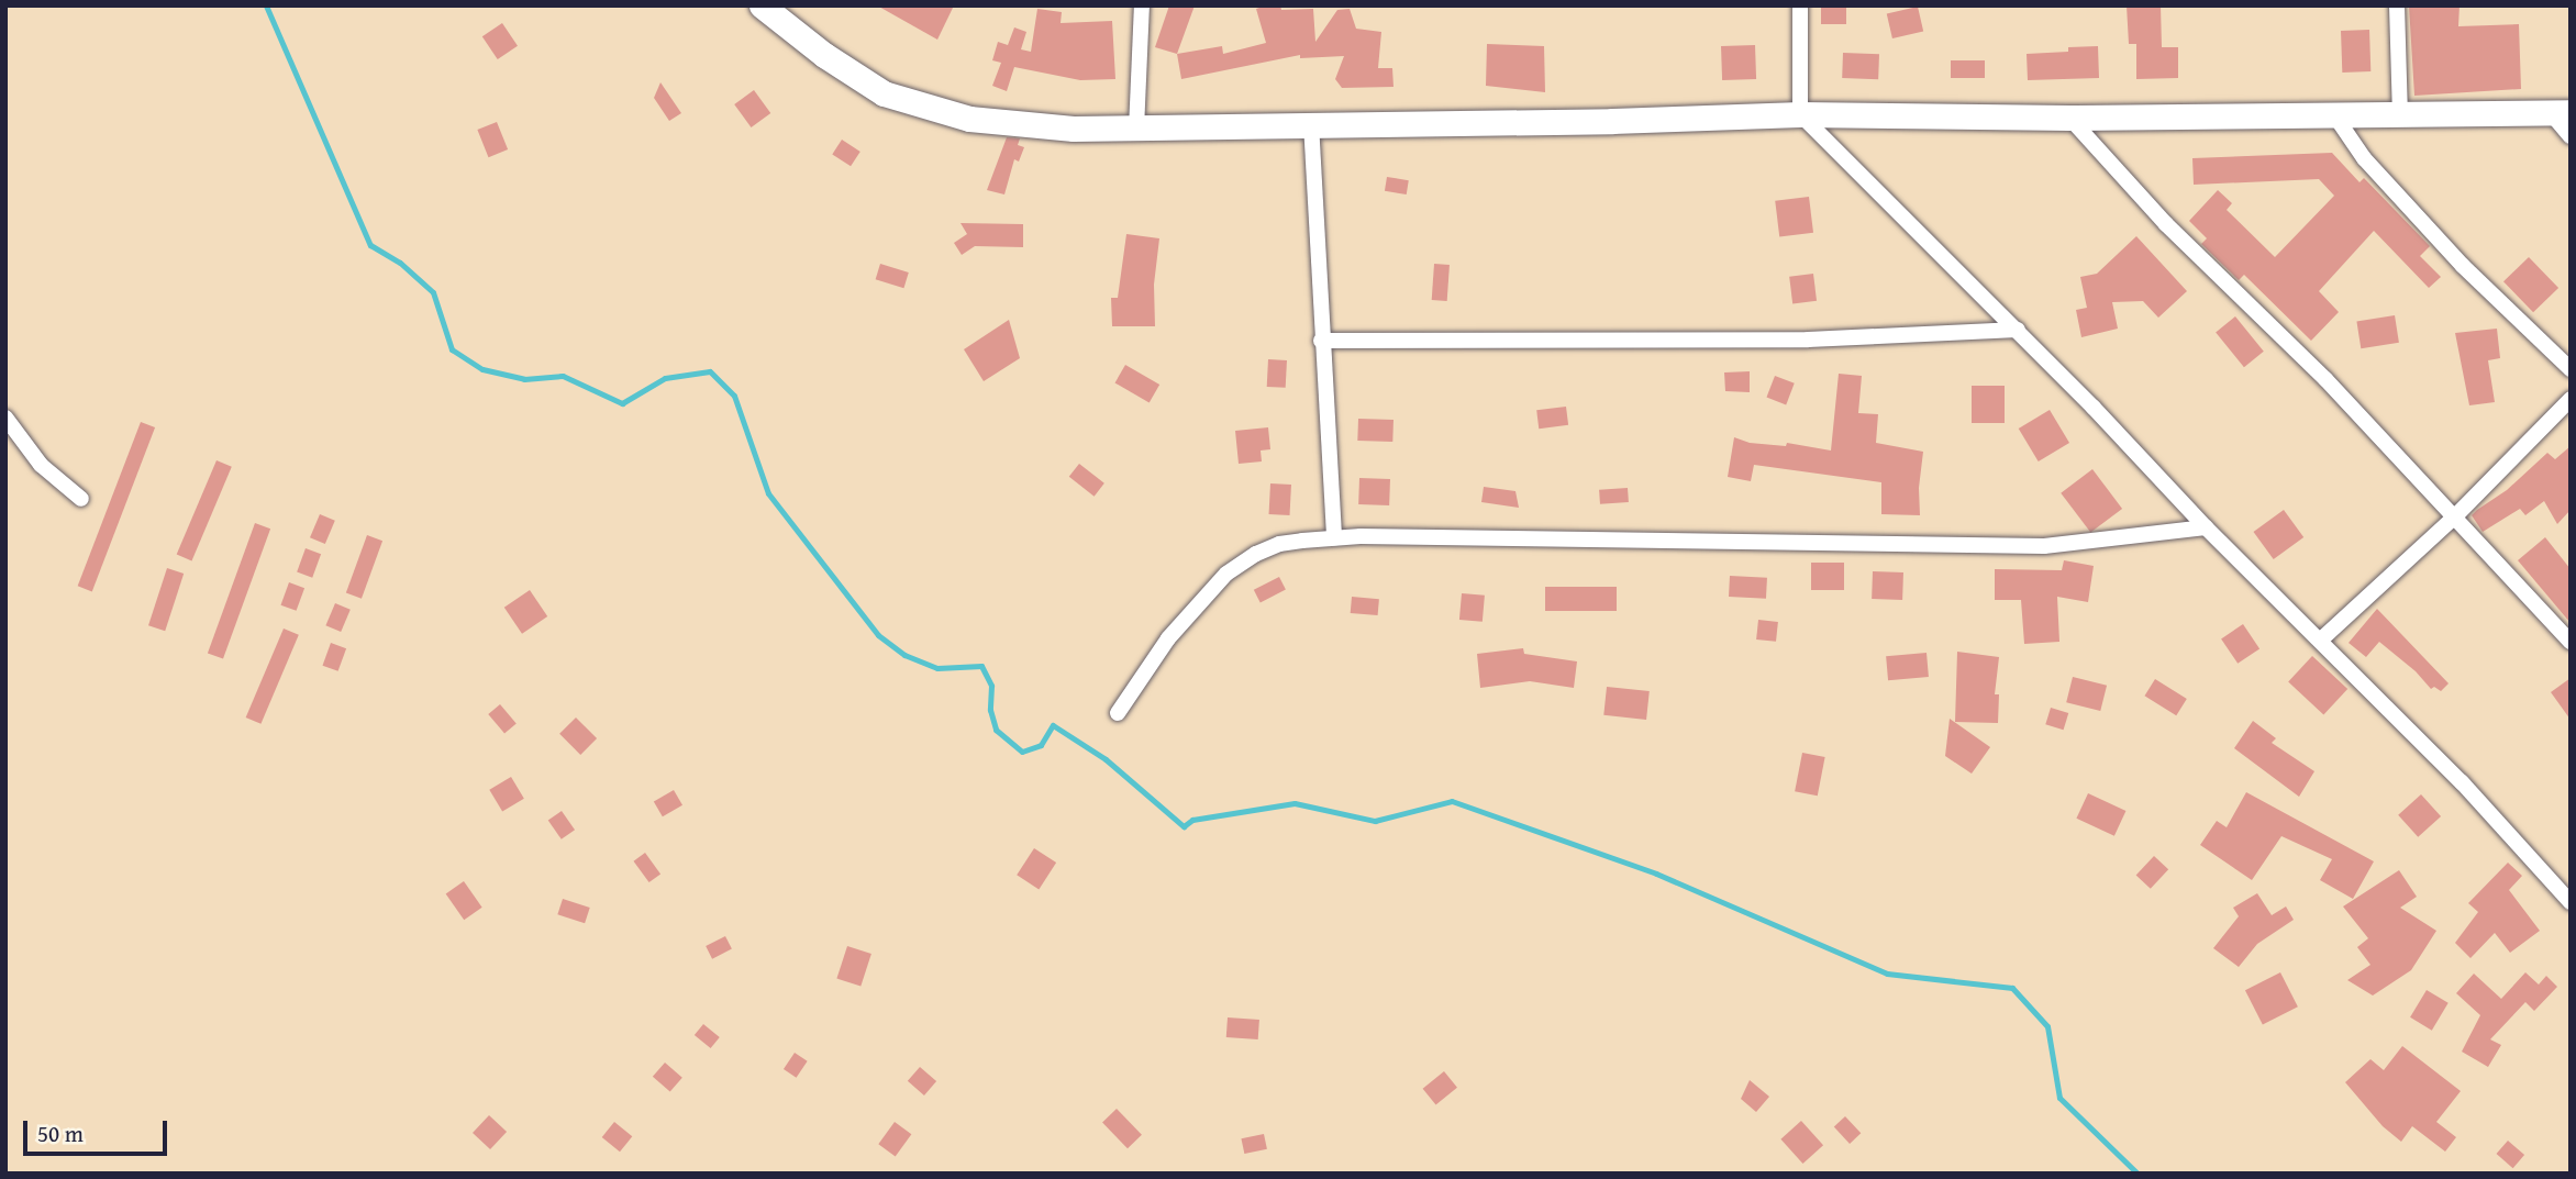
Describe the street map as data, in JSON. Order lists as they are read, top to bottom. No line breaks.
{"scale_bar":"50 m"}
